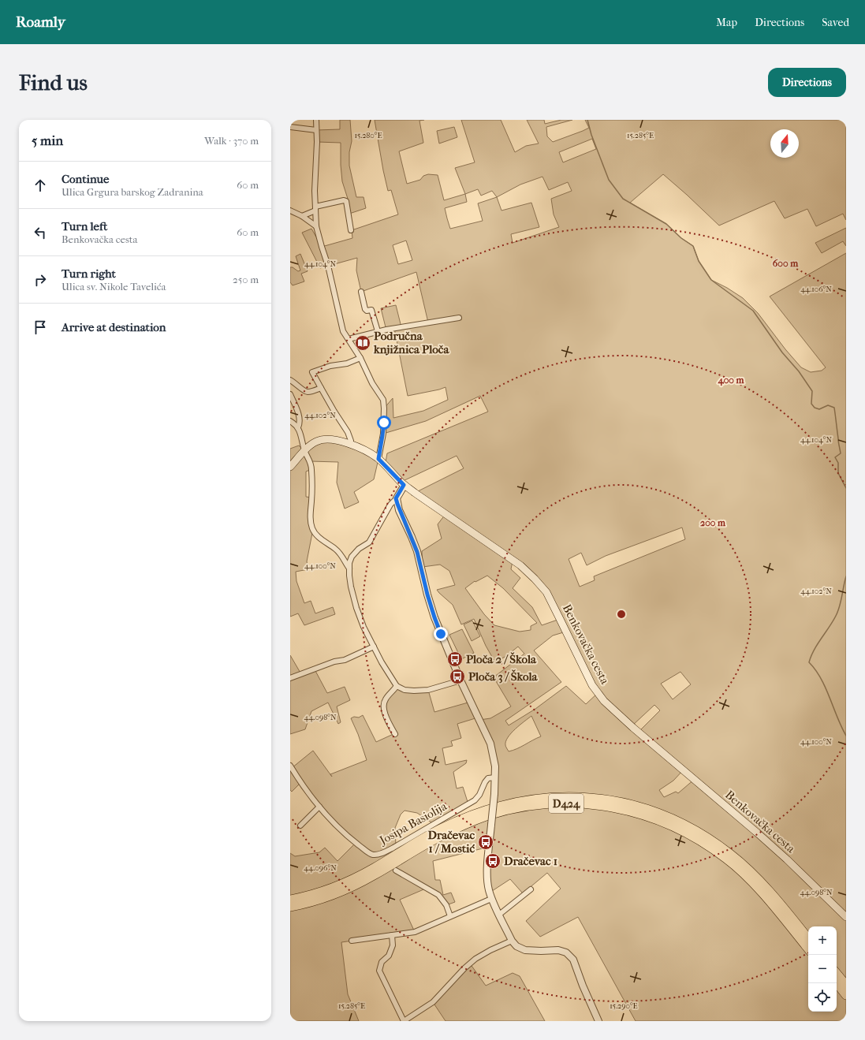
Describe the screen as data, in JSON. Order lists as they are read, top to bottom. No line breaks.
{"streets":{"highway":["D424"],"main road":["Benkovačka cesta"],"street":["Josipa Basiolija"]},"places":{"library":["Područna knjižnica Ploča"],"bus stop":["Ploča 2 / Škola","Ploča 3 / Škola","Dračevac 1 / Mostić","Dračevac 1"]},"north":"top","page":{"header":"Roamly","nav":["Map","Directions","Saved"],"buttons":"Directions","title":"Find us","heading":["5 min","Walk · 370 m"],"list":[["Continue","Ulica Grgura barskog Zadranina","60 m"],["Turn left","Benkovačka cesta","60 m"],["Turn right","Ulica sv. Nikole Tavelića","250 m"],"Arrive at destination"],"map_buttons":["+","−"]},"coordinates":["15.280°E","15.285°E","44.104°N","44.106°N","44.102°N","44.100°N","44.098°N","44.096°N","15.290°E"],"rings":["600 m","400 m","200 m"]}
